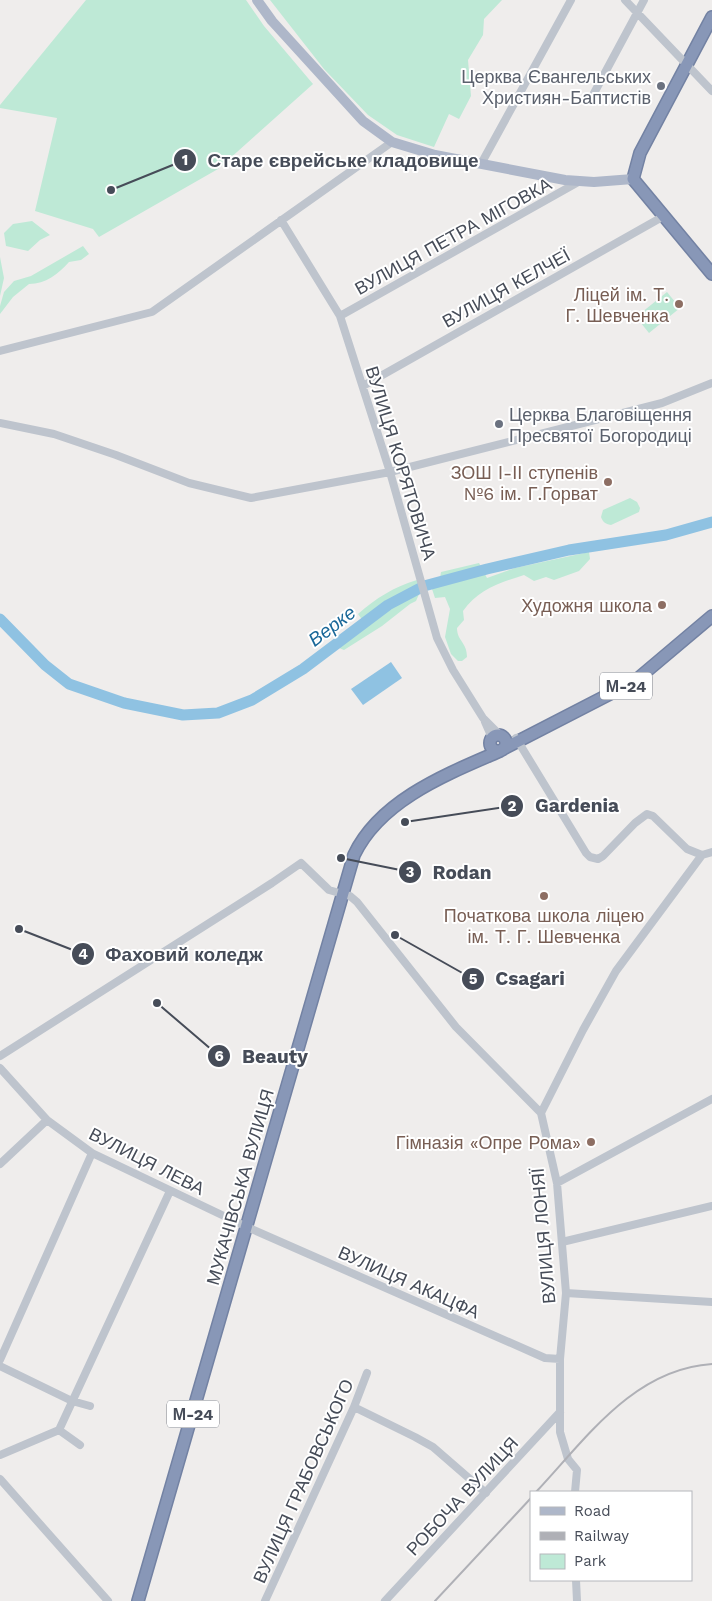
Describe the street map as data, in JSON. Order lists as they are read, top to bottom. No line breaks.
{"streets":{"highway":["М-24","МУКАЧІВСЬКА ВУЛИЦЯ"],"street":["ВУЛИЦЯ ПЕТРА МІГОВКА","ВУЛИЦЯ КЕЛЧЕЇ","ВУЛИЦЯ КОРЯТОВИЧА","ВУЛИЦЯ ЛЕВА","ВУЛИЦЯ ЛОНЯЇ","ВУЛИЦЯ АКАЦФА","ВУЛИЦЯ ГРАБОВСЬКОГО","РОБОЧА ВУЛИЦЯ"]},"crossings":[["ВУЛИЦЯ ПЕТРА МІГОВКА","ВУЛИЦЯ КОРЯТОВИЧА"],["ВУЛИЦЯ КЕЛЧЕЇ","ВУЛИЦЯ КОРЯТОВИЧА"],["ВУЛИЦЯ ЛЕВА","МУКАЧІВСЬКА ВУЛИЦЯ"],["ВУЛИЦЯ ЛЕВА","ВУЛИЦЯ АКАЦФА"],["МУКАЧІВСЬКА ВУЛИЦЯ","ВУЛИЦЯ АКАЦФА"],["ВУЛИЦЯ ЛОНЯЇ","ВУЛИЦЯ АКАЦФА"],["ВУЛИЦЯ ЛОНЯЇ","РОБОЧА ВУЛИЦЯ"]],"water":["Верке"],"places":["Церква Євангельських Християн-Баптистів","Старе єврейське кладовище","Ліцей ім. Т. Г. Шевченка","Церква Благовіщення Пресвятої Богородиці","ЗОШ І-ІІ ступенів №6 ім. Г.Горват","Художня школа","Gardenia","Rodan","Початкова школа ліцею ім. Т. Г. Шевченка","Фаховий коледж","Csagari","Beauty","Гімназія «Опре Рома»"],"legend":["Road","Railway","Park"]}
